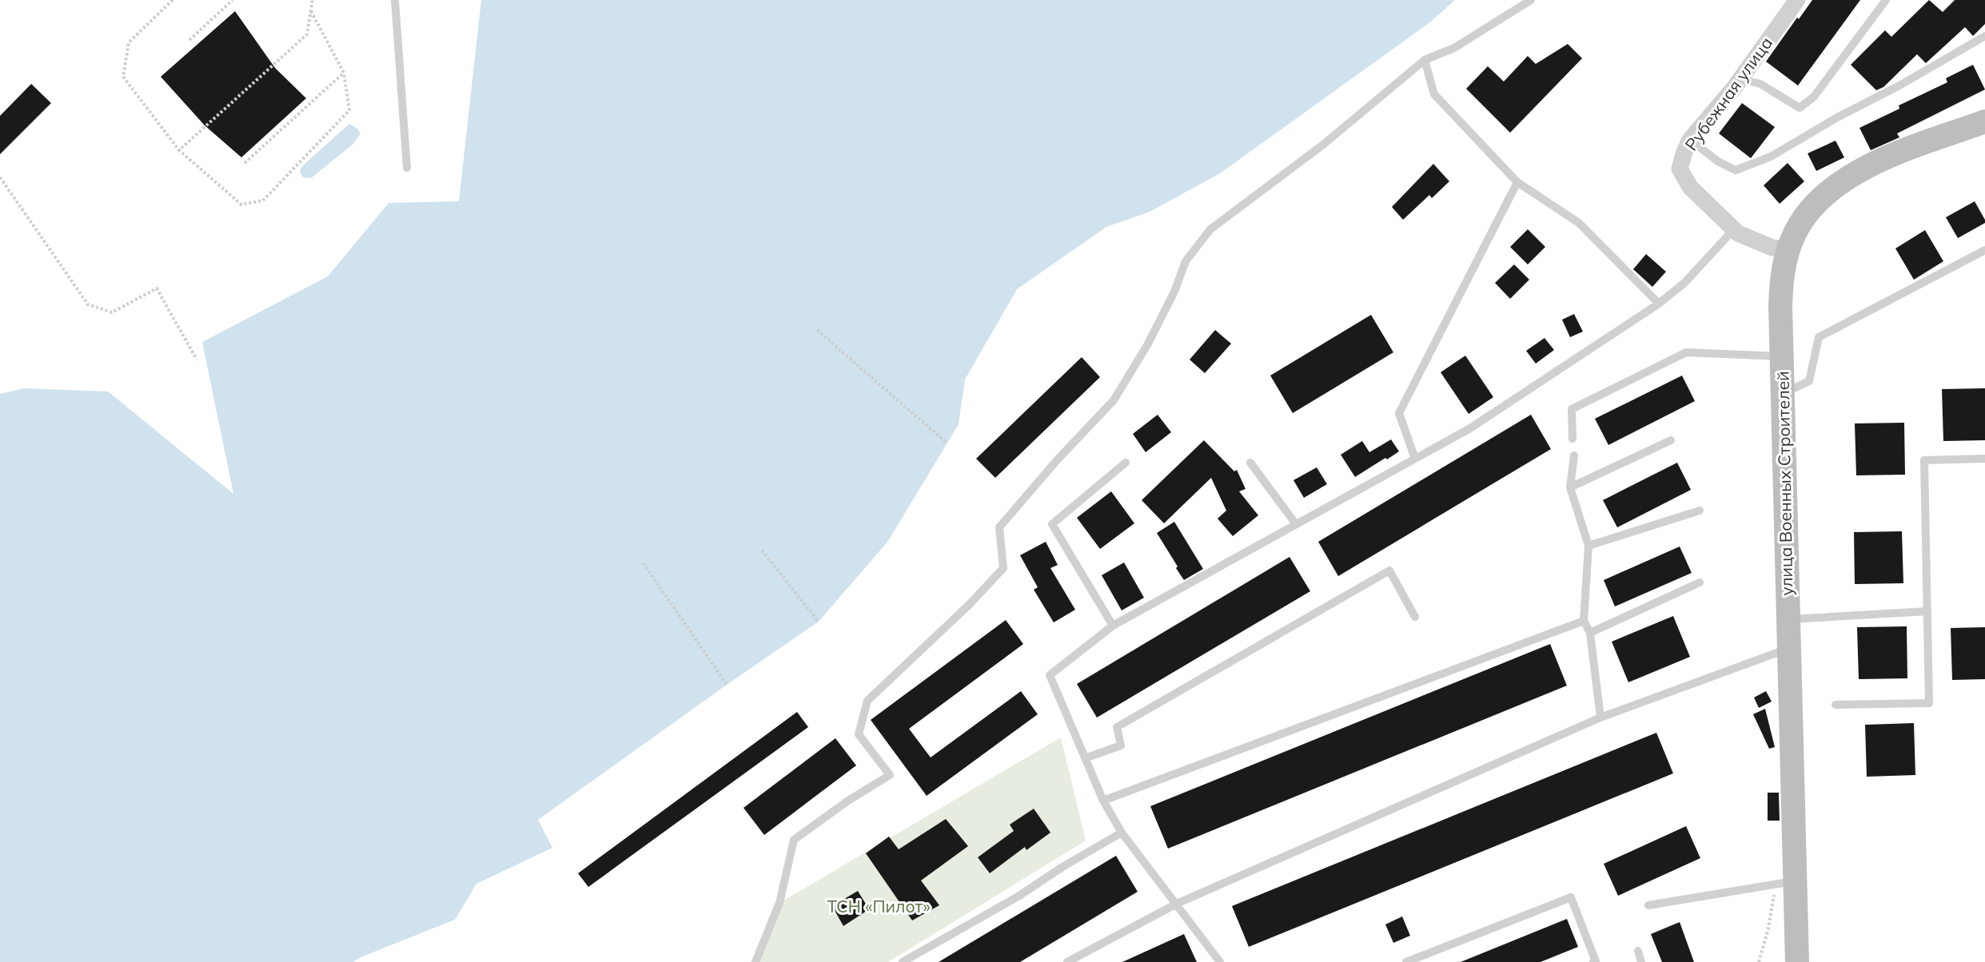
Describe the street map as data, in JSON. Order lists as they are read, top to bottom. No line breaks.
{"streets":{"main road":["улица Военных Строителей"],"street":["Рубежная улица"]},"crossings":[["Рубежная улица","улица Военных Строителей"]],"parks":["ТСН «Пилот»"]}
